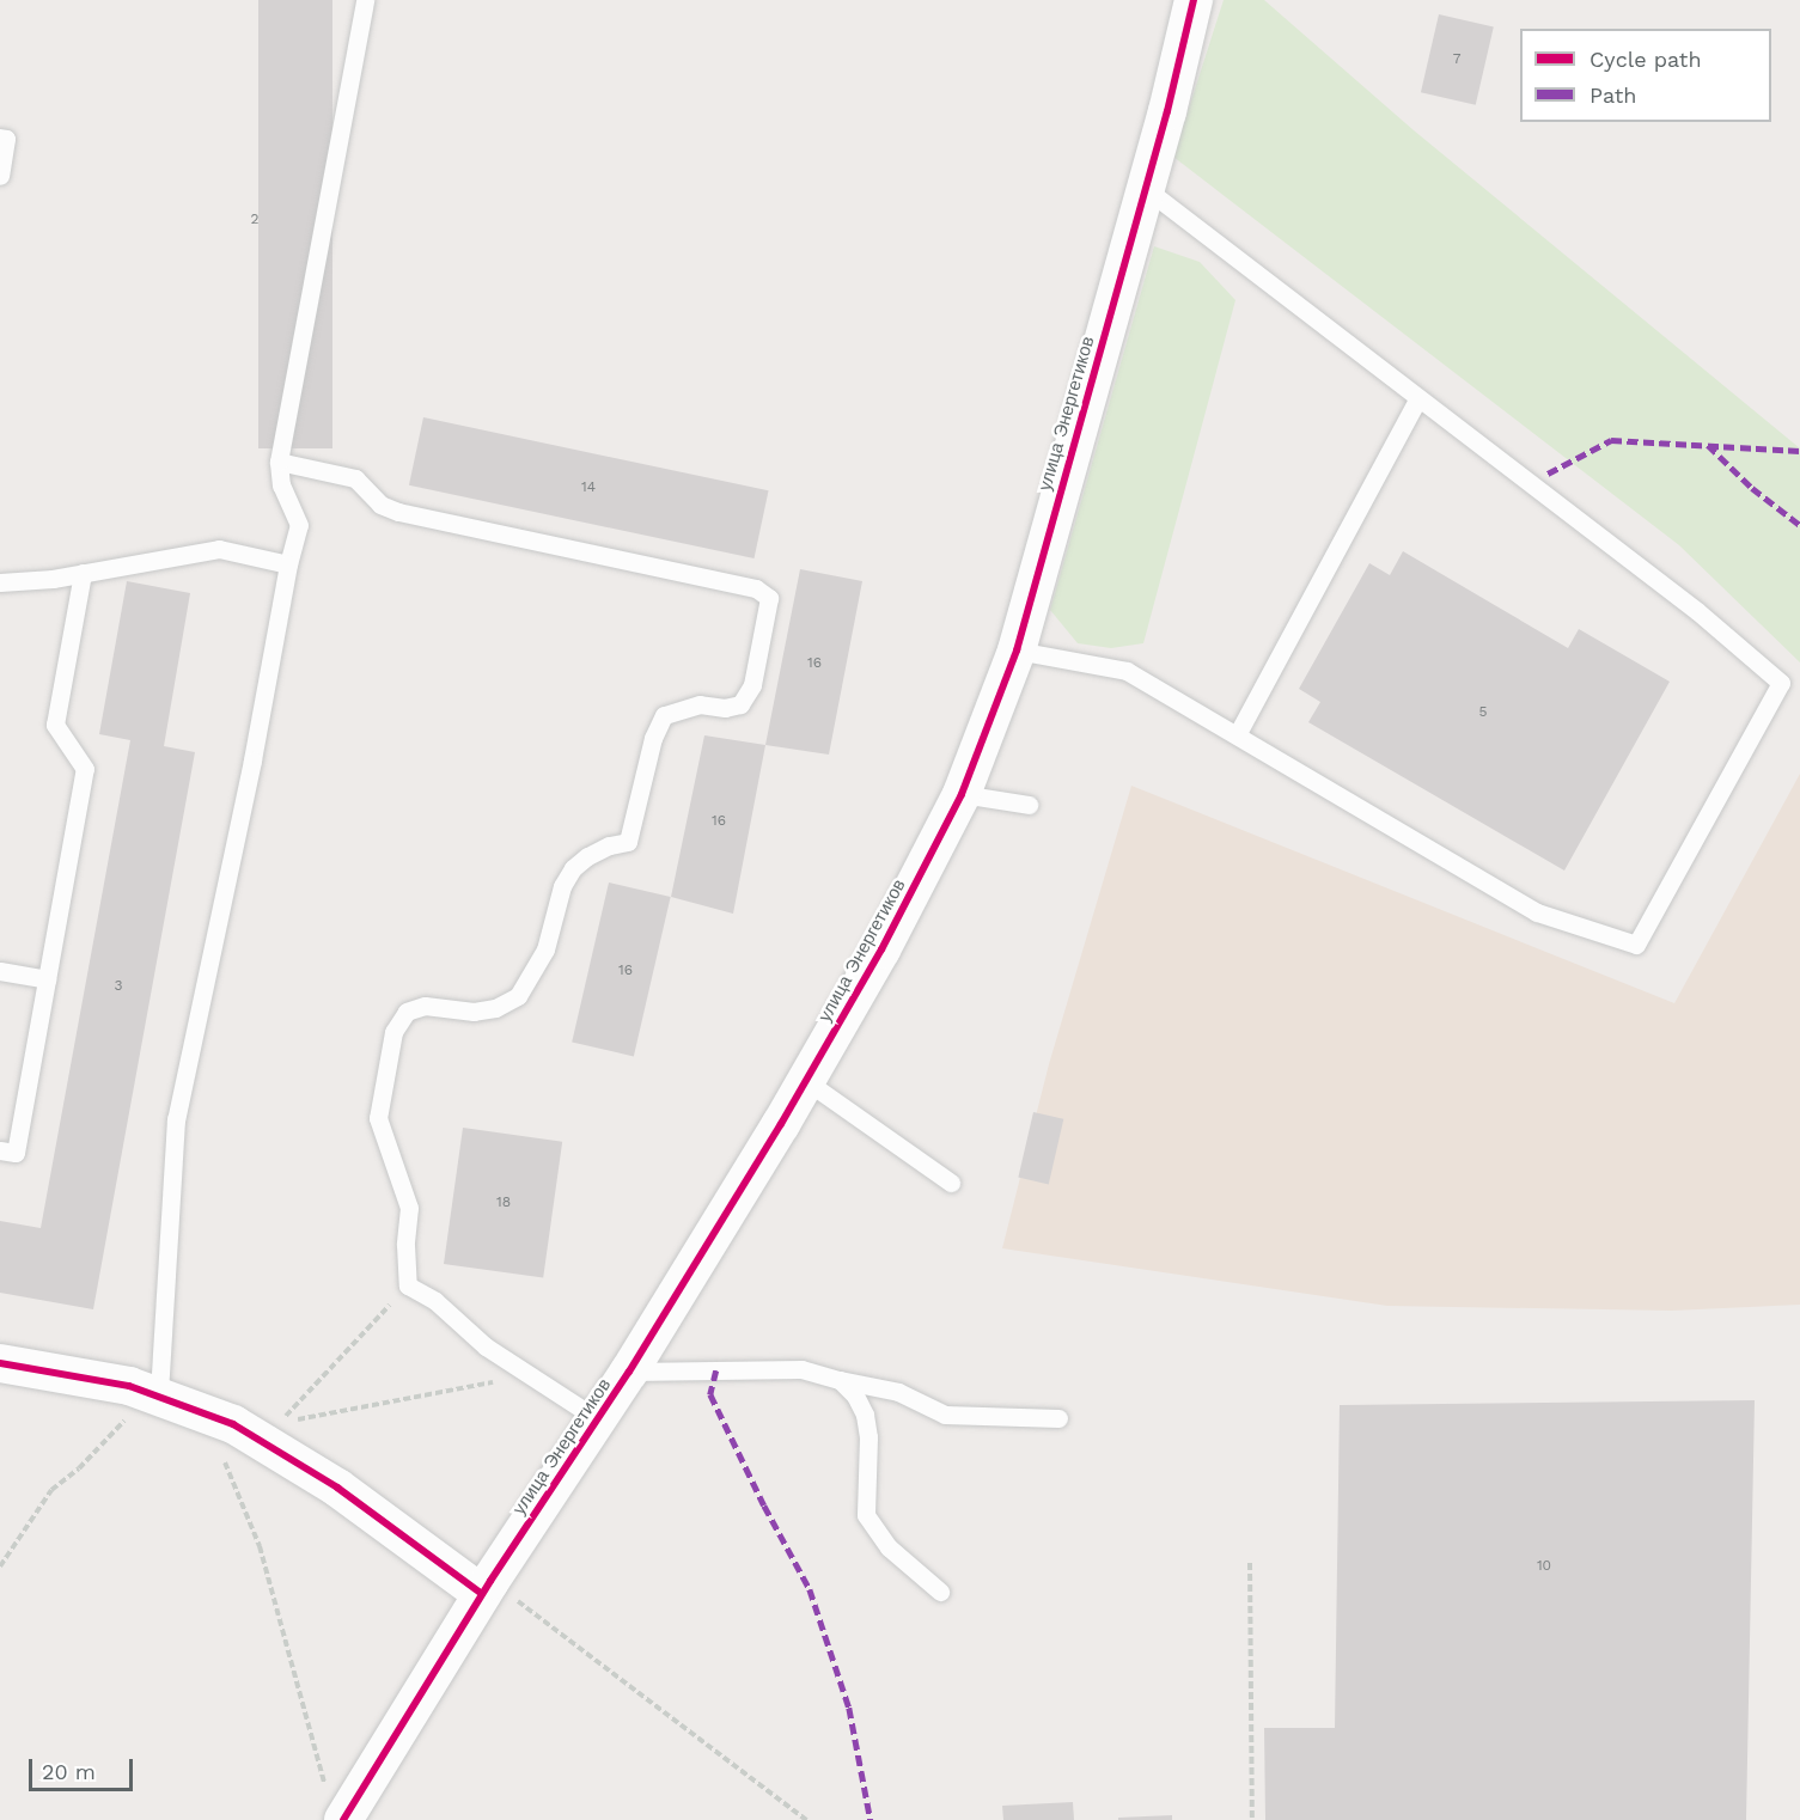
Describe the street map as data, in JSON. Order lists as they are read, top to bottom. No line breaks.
{"streets":{"street":["улица Энергетиков"]},"house_numbers":["7","2","14","16","5","16","16","3","18","10"],"legend":["Cycle path","Path"],"scale_bar":"20 m"}
